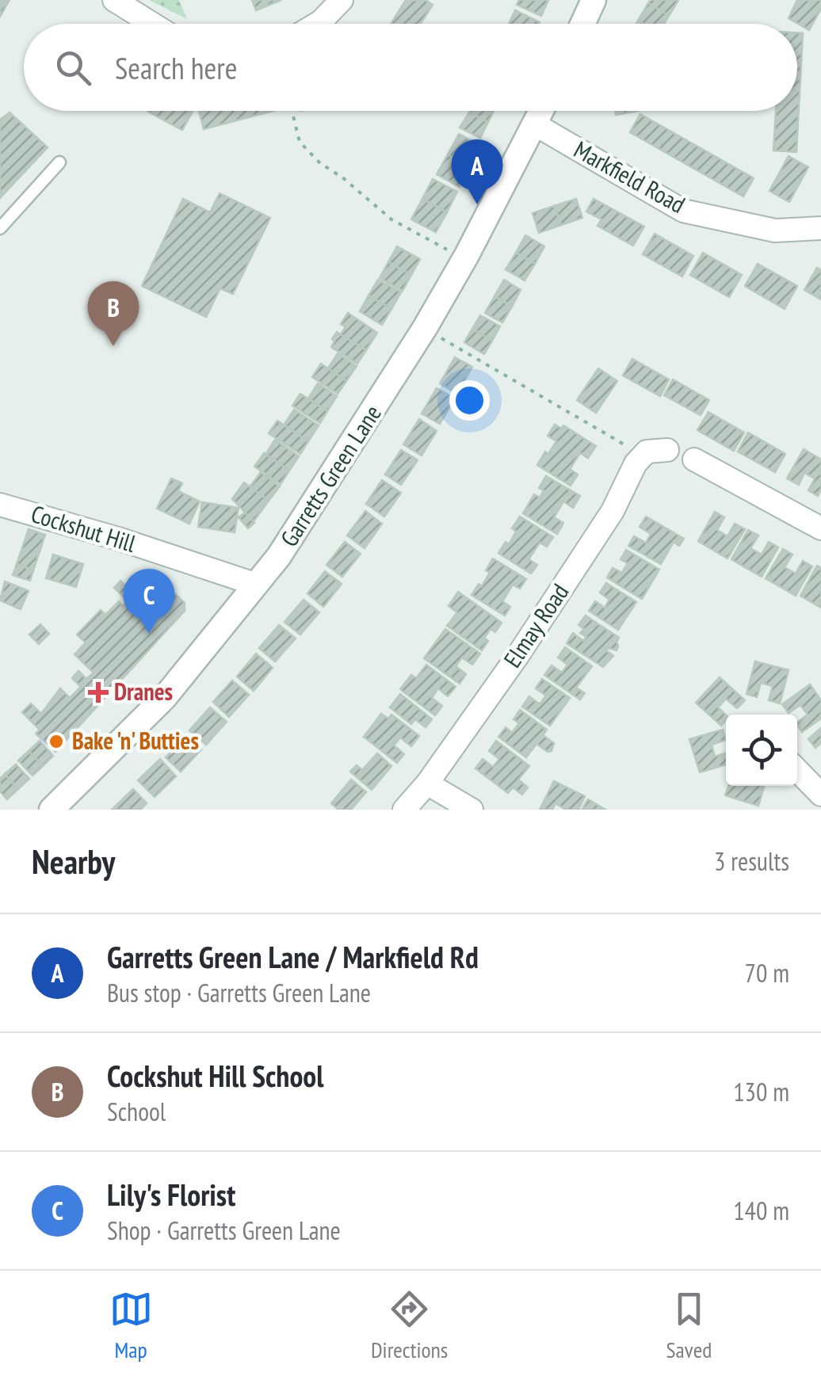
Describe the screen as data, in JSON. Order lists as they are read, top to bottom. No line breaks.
{"streets":{"street":["Markfield Road","Garretts Green Lane","Cockshut Hill","Elmay Road"]},"crossings":[["Markfield Road","Garretts Green Lane"],["Garretts Green Lane","Cockshut Hill"]],"places":{"health":["Dranes"],"other":["Bake 'n' Butties"]},"page":{"search":"Search here","pins":["A","B","C"],"heading":["Nearby","3 results"],"list":[{"mark":"A","name":"Garretts Green Lane / Markfield Rd","note":"Bus stop · Garretts Green Lane","value":"70 m"},{"mark":"B","name":"Cockshut Hill School","note":"School","value":"130 m"},{"mark":"C","name":"Lily's Florist","note":"Shop · Garretts Green Lane","value":"140 m"}],"nav":["Map","Directions","Saved"]}}
